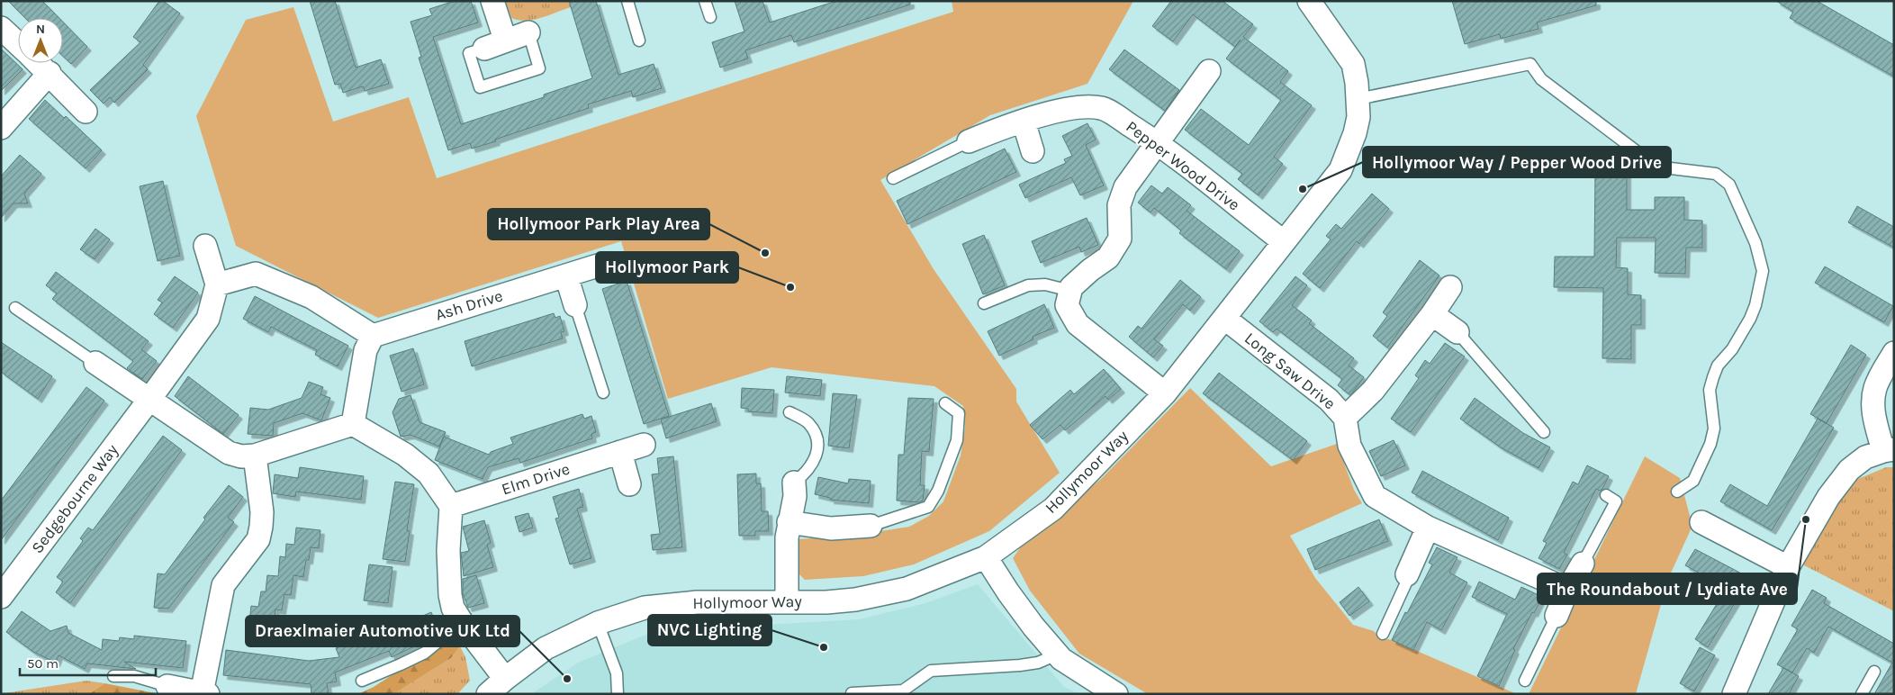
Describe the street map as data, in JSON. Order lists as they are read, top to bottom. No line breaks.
{"streets":{"street":["Pepper Wood Drive","Ash Drive","Long Saw Drive","Hollymoor Way","Elm Drive","Sedgebourne Way"]},"crossings":[["Pepper Wood Drive","Hollymoor Way"],["Long Saw Drive","Hollymoor Way"]],"places":["Hollymoor Way / Pepper Wood Drive","Hollymoor Park Play Area","Hollymoor Park","The Roundabout / Lydiate Ave","NVC Lighting","Draexlmaier Automotive UK Ltd"],"scale_bar":"50 m","north":"top"}
